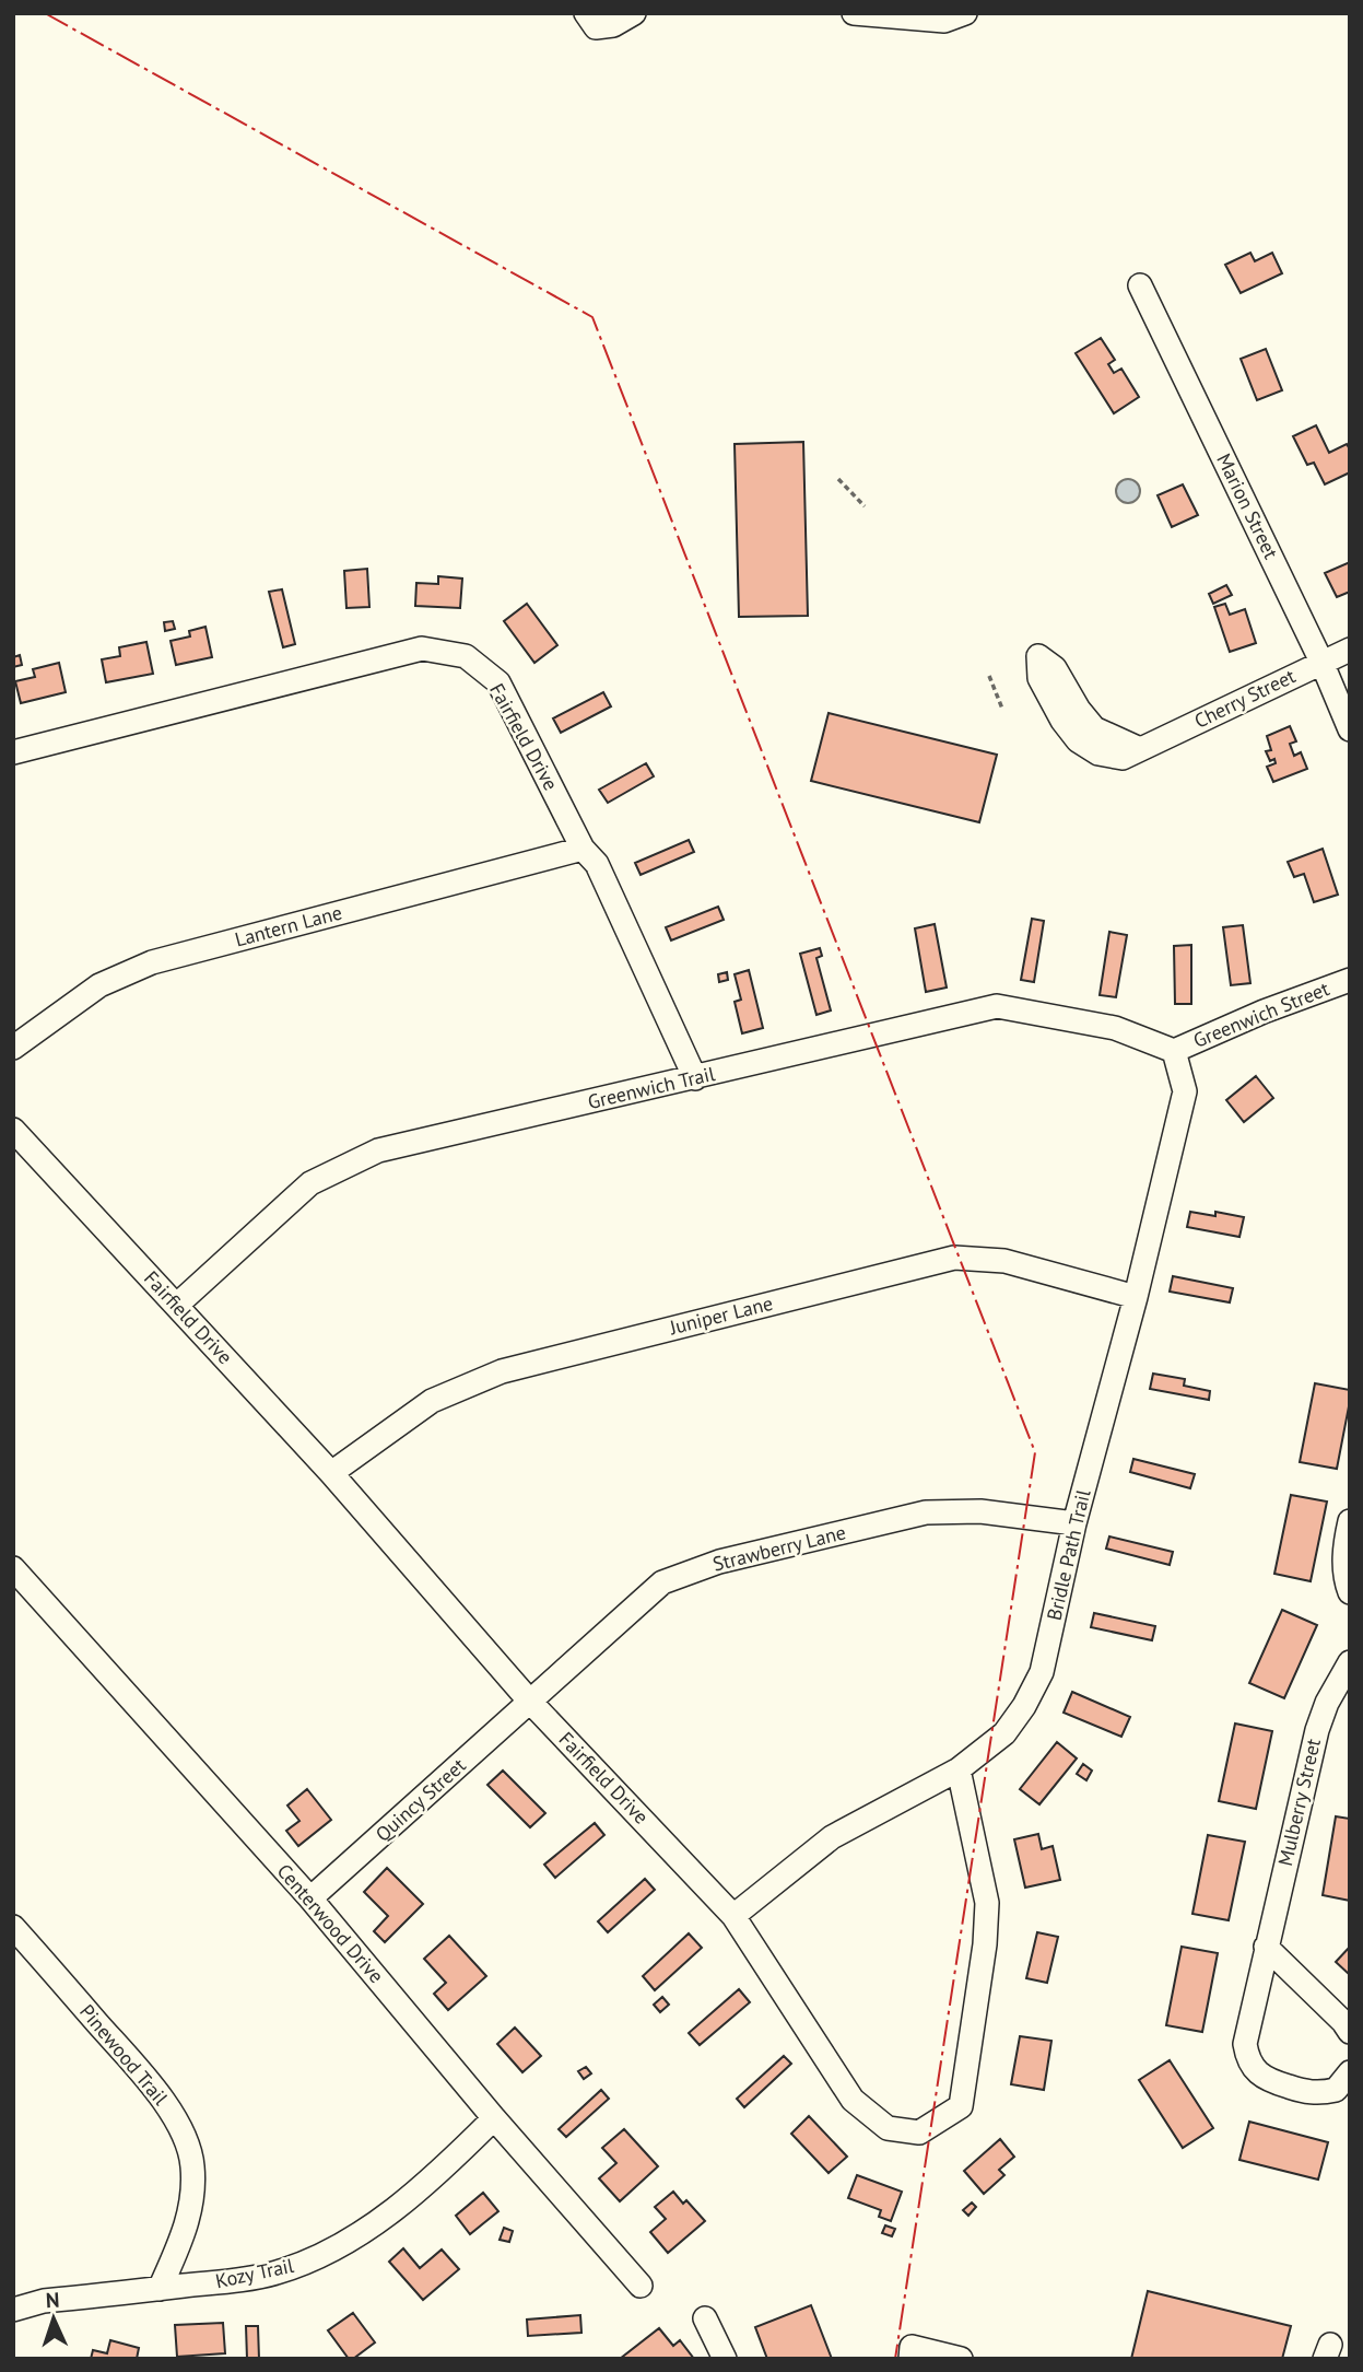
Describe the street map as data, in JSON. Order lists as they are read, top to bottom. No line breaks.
{"streets":{"street":["Marion Street","Cherry Street","Fairfield Drive","Lantern Lane","Greenwich Street","Greenwich Trail","Juniper Lane","Strawberry Lane","Bridle Path Trail","Quincy Street","Mulberry Street","Centerwood Drive","Pinewood Trail","Kozy Trail"]},"crossings":[["Marion Street","Cherry Street"],["Fairfield Drive","Lantern Lane"],["Fairfield Drive","Greenwich Trail"],["Fairfield Drive","Juniper Lane"],["Fairfield Drive","Strawberry Lane"],["Fairfield Drive","Bridle Path Trail"],["Fairfield Drive","Quincy Street"],["Greenwich Street","Greenwich Trail"],["Greenwich Street","Bridle Path Trail"],["Greenwich Trail","Bridle Path Trail"],["Juniper Lane","Bridle Path Trail"],["Strawberry Lane","Bridle Path Trail"],["Strawberry Lane","Quincy Street"],["Quincy Street","Centerwood Drive"],["Centerwood Drive","Kozy Trail"],["Pinewood Trail","Kozy Trail"]],"north":"top"}
